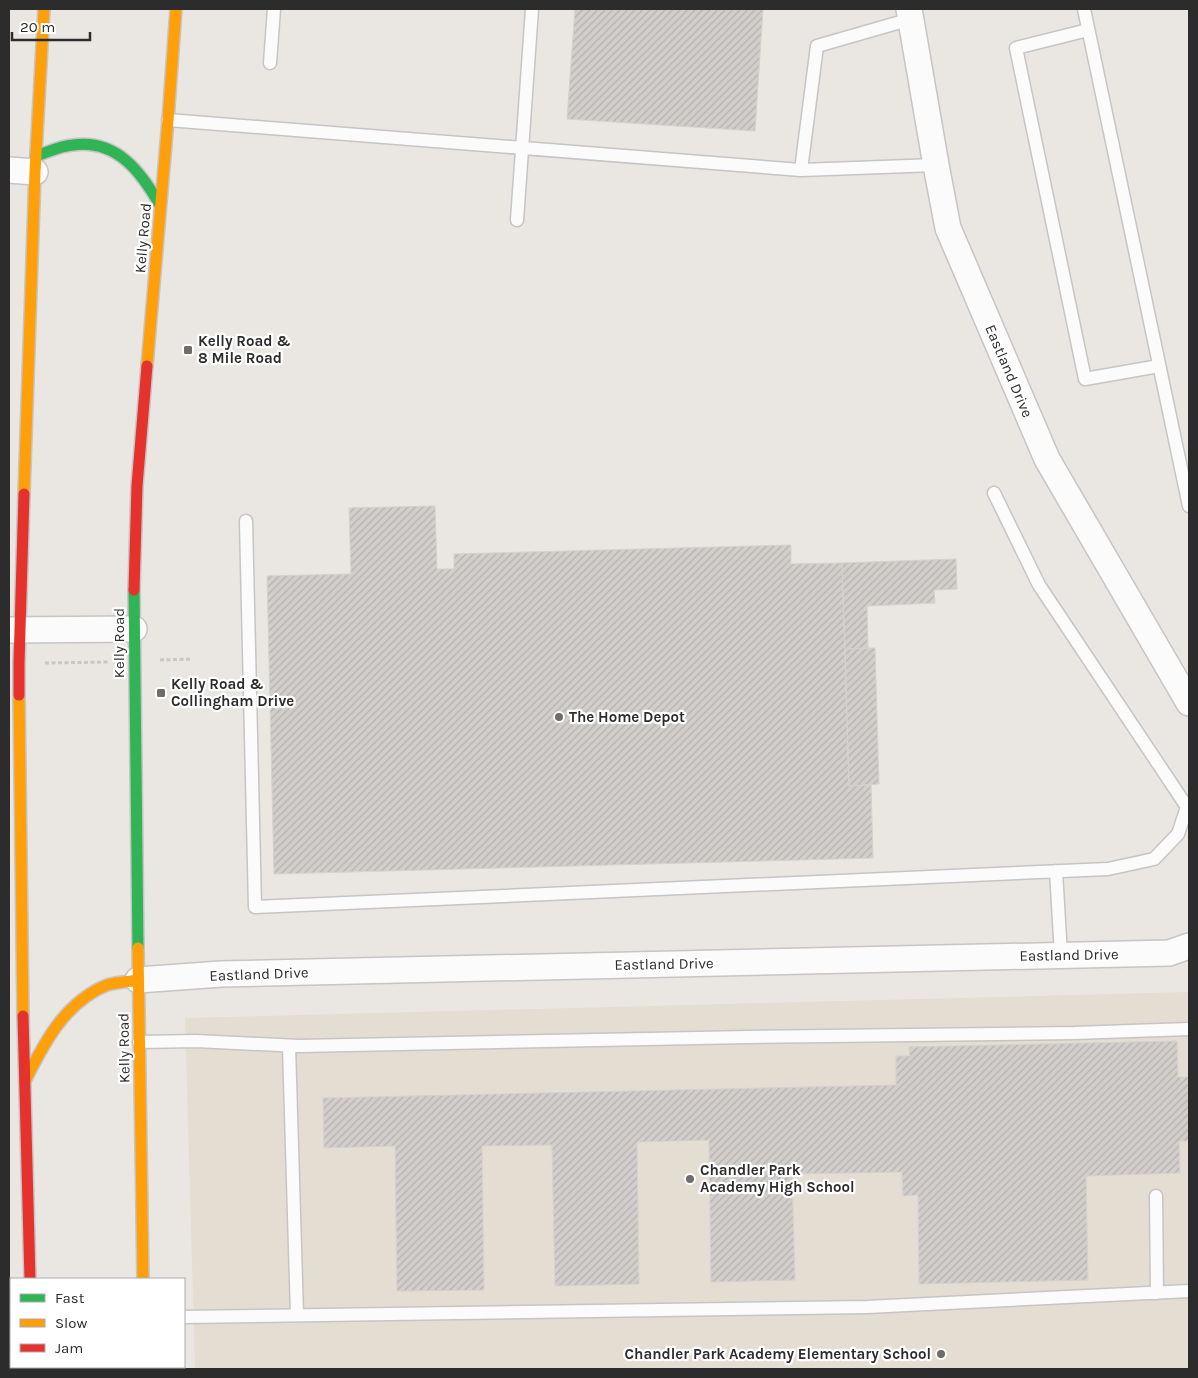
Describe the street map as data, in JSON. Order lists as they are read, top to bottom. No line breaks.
{"streets":{"street":["Kelly Road","Eastland Drive"]},"crossings":[["Kelly Road","Eastland Drive"]],"places":{"transit":["Kelly Road & 8 Mile Road","Kelly Road & Collingham Drive"],"other":["The Home Depot","Chandler Park Academy High School","Chandler Park Academy Elementary School"]},"legend":["Fast","Slow","Jam"],"scale_bar":"20 m"}
